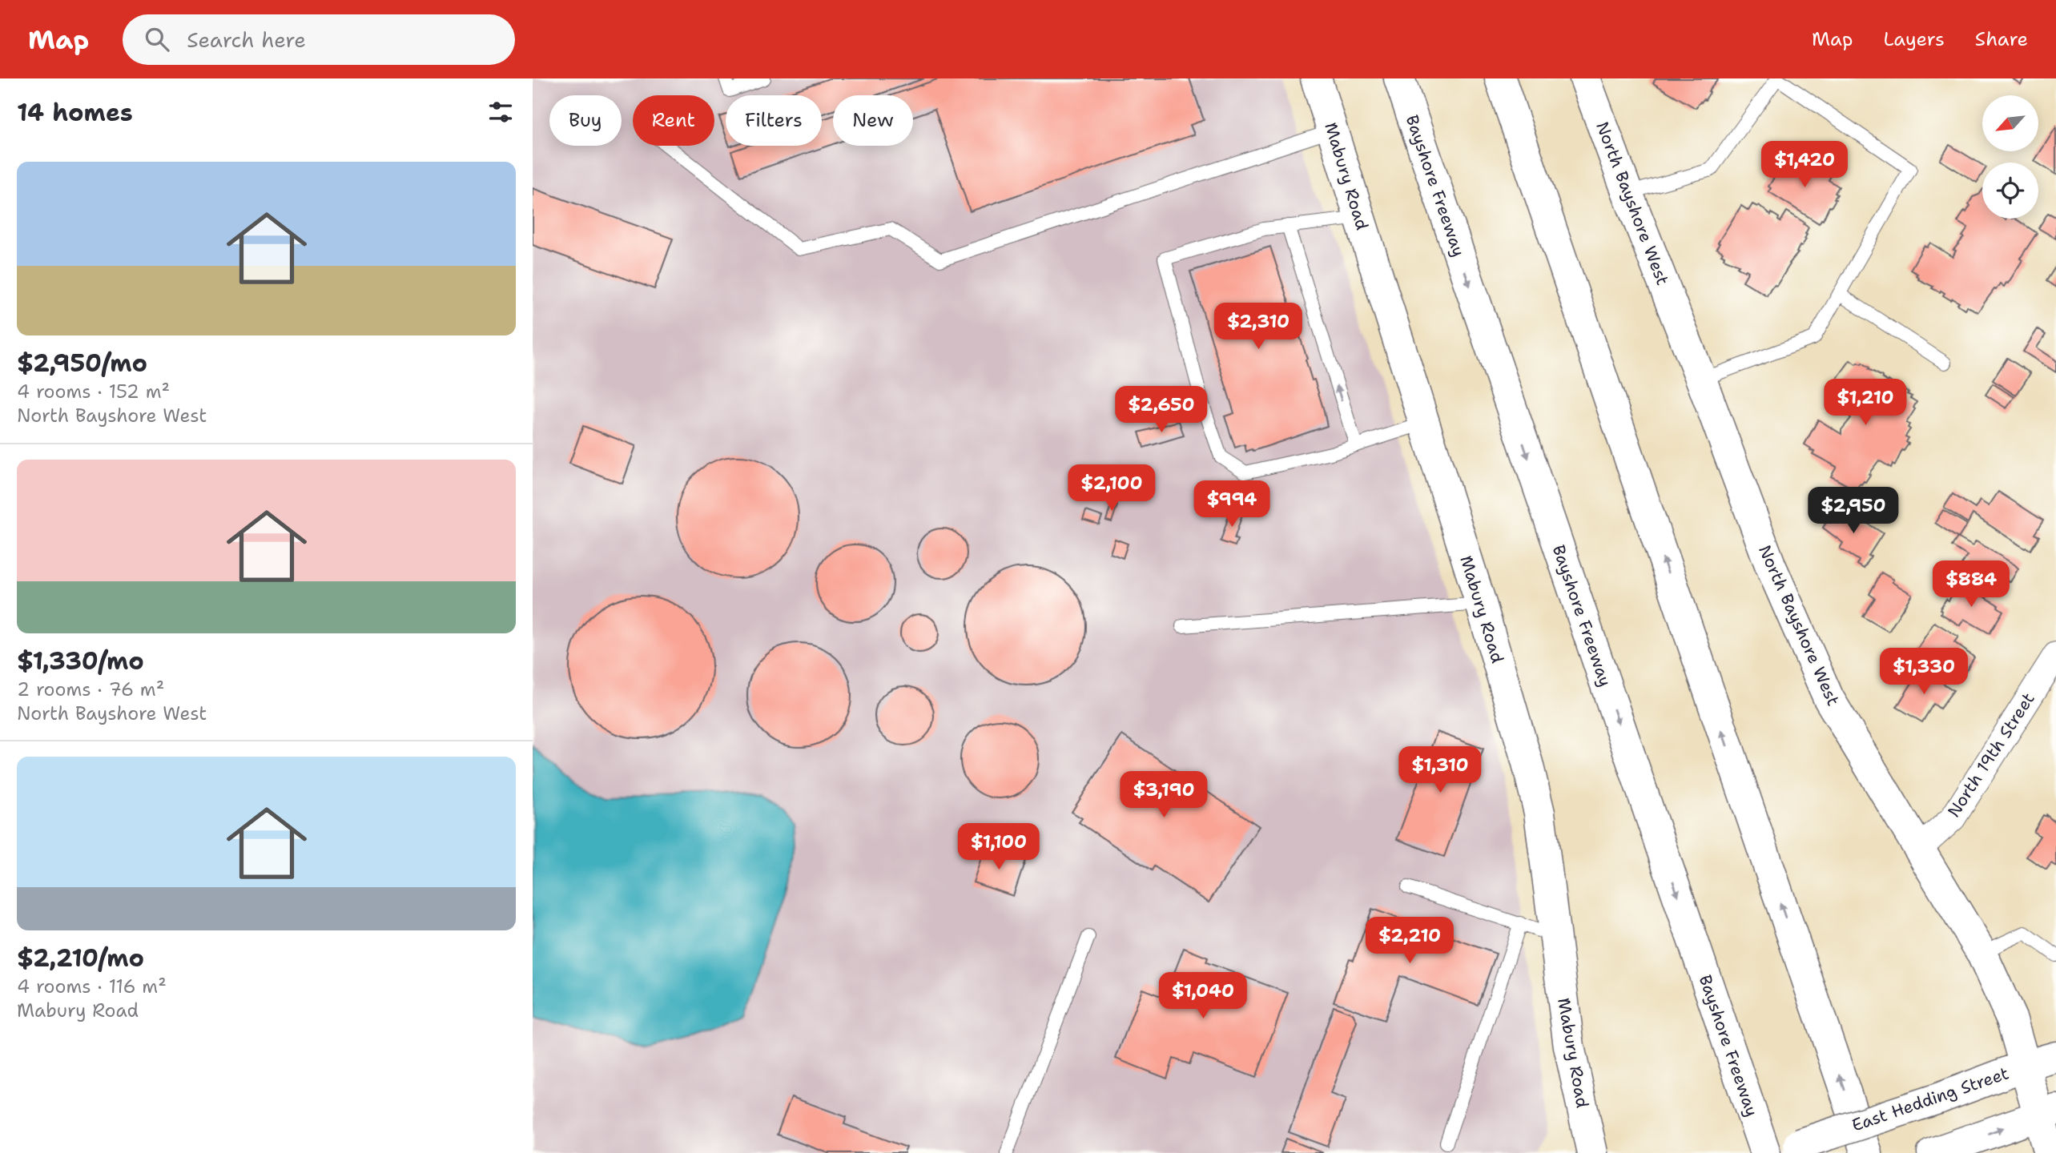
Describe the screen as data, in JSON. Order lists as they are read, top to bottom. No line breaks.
{"streets":{"main road":["Mabury Road","Bayshore Freeway","North Bayshore West","East Hedding Street"],"street":["North 19th Street"]},"crossings":[["North Bayshore West","North 19th Street"],["North Bayshore West","East Hedding Street"]],"north":"bottom left","page":{"header":"Map","search":"Search here","nav":["Map","Layers","Share"],"heading":"14 homes","chip":["Buy","Rent","Filters","New"],"price":["$1,420","$2,310","$1,210","$2,650","$2,100","$994","$2,950","$884","$1,330","$1,310","$3,190","$1,100","$2,210","$1,040"],"list":[{"name":"$2,950/mo","note":"4 rooms · 152 m² · North Bayshore West"},{"name":"$1,330/mo","note":"2 rooms · 76 m² · North Bayshore West"},{"name":"$2,210/mo","note":"4 rooms · 116 m² · Mabury Road"}]}}
